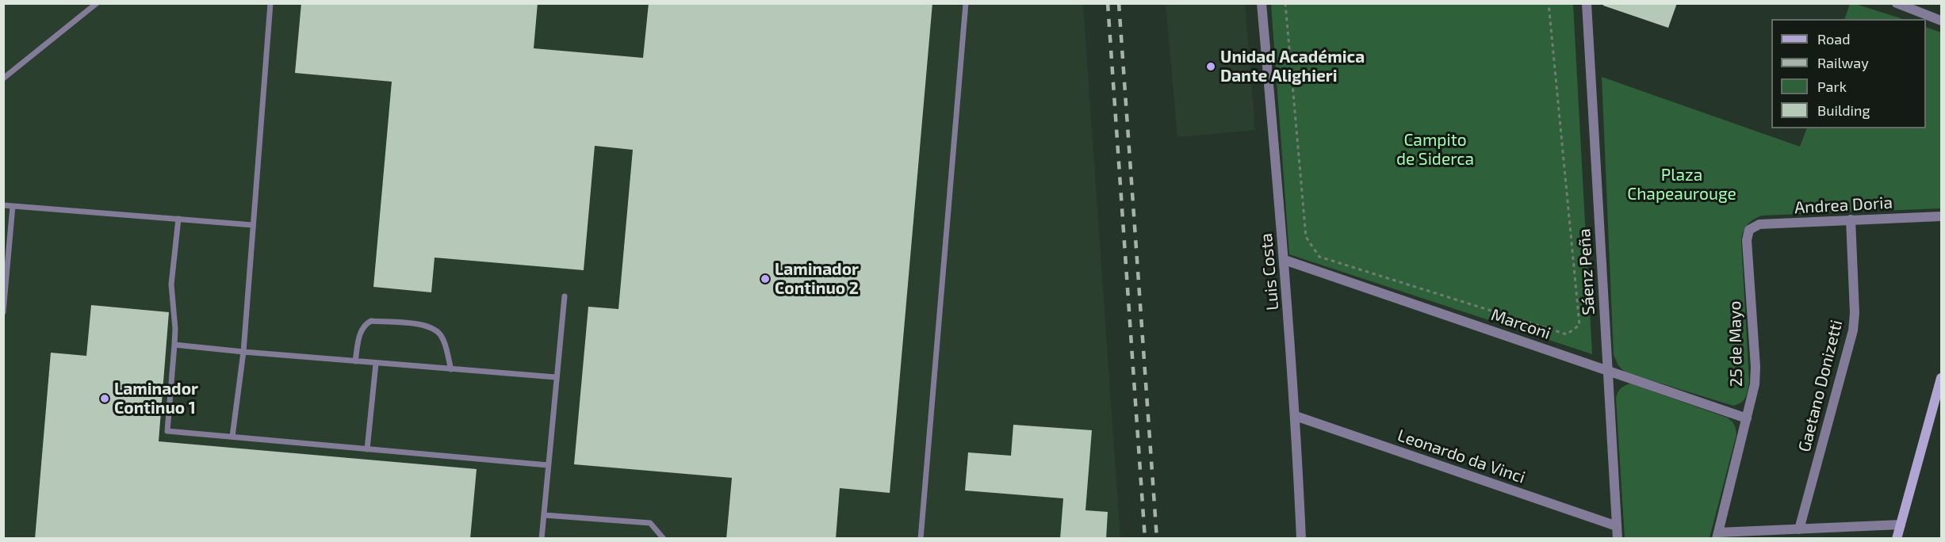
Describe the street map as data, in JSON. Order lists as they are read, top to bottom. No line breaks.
{"streets":{"street":["Andrea Doria","Luis Costa","Sáenz Peña","Marconi","25 de Mayo","Gaetano Donizetti","Leonardo da Vinci"]},"crossings":[["Andrea Doria","25 de Mayo"],["Andrea Doria","Gaetano Donizetti"],["Luis Costa","Marconi"],["Luis Costa","Leonardo da Vinci"],["Sáenz Peña","Marconi"],["Sáenz Peña","Leonardo da Vinci"],["Marconi","25 de Mayo"]],"parks":["Campito de Siderca","Plaza Chapeaurouge"],"places":["Unidad Académica Dante Alighieri","Laminador Continuo 2","Laminador Continuo 1"],"legend":["Road","Railway","Park","Building"]}
